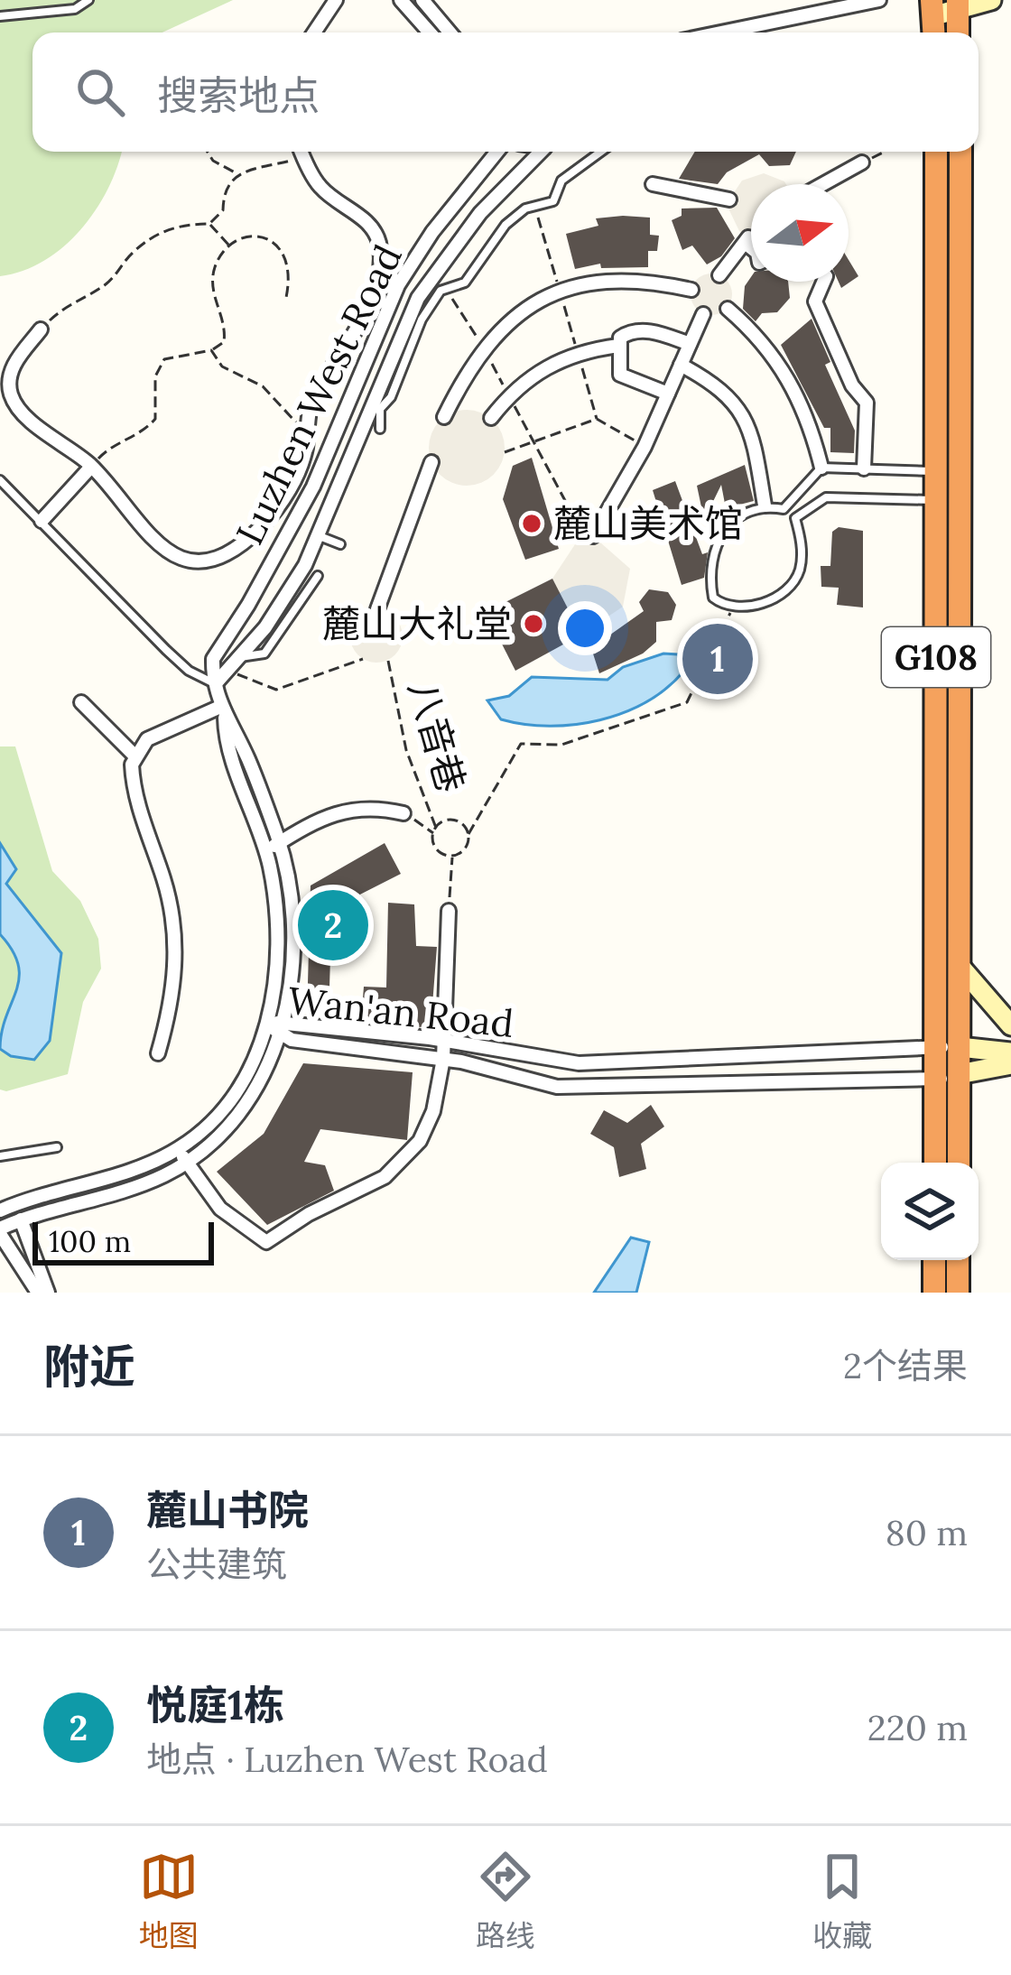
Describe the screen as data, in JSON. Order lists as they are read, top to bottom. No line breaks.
{"streets":{"highway":["G108"],"street":["Luzhen West Road","Wan'an Road"],"path":["八音巷"]},"crossings":[["G108","Wan'an Road"]],"places":["麓山美术馆","麓山大礼堂"],"scale_bar":"100 m","north":"right","page":{"search":"搜索地点","pins":["1","2"],"scale":"100 m","heading":["附近","2个结果"],"list":[{"mark":"1","name":"麓山书院","note":"公共建筑","value":"80 m"},{"mark":"2","name":"悦庭1栋","note":"地点 · Luzhen West Road","value":"220 m"}],"nav":["地图","路线","收藏"]}}
